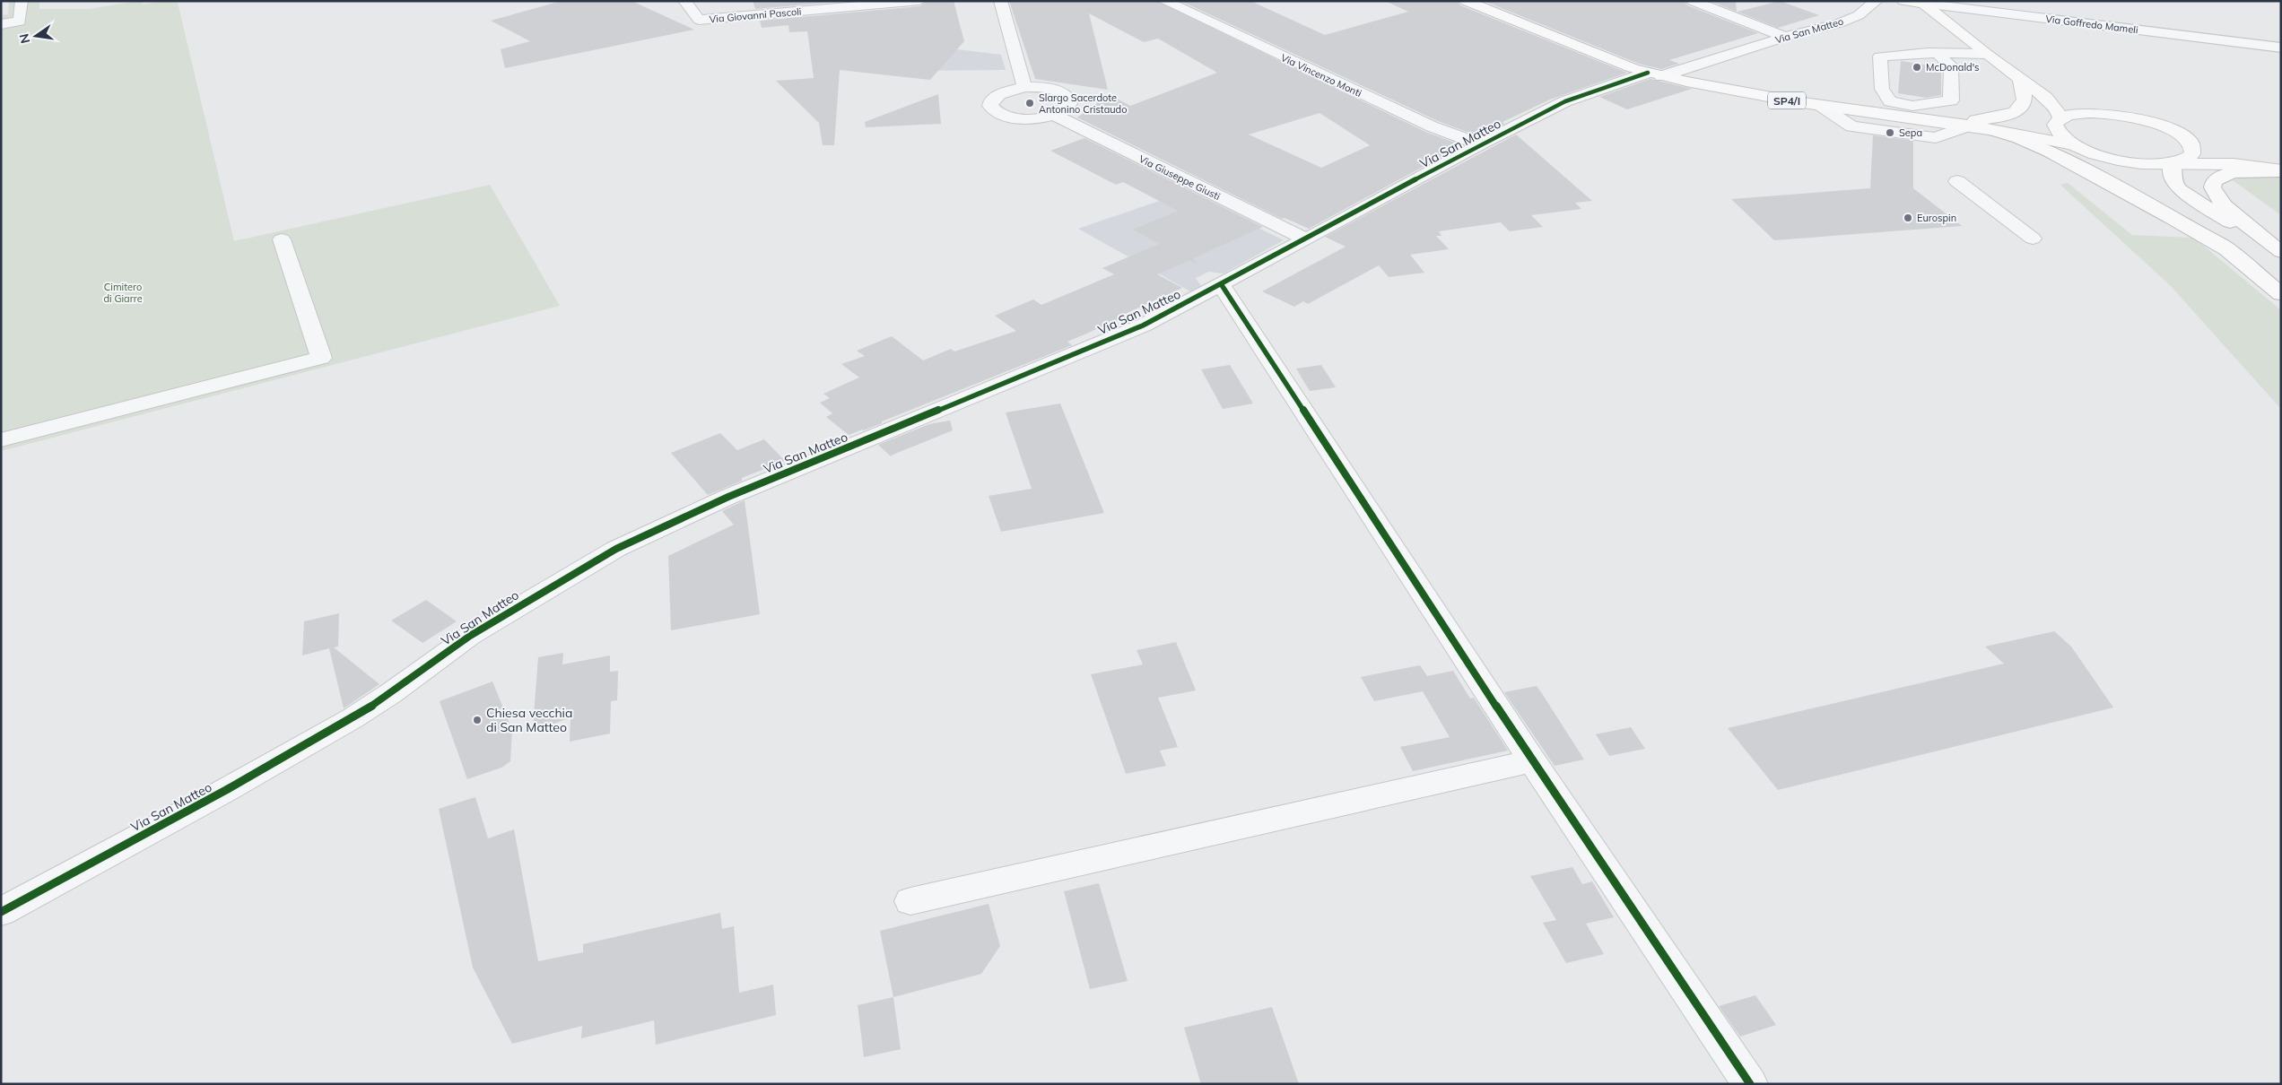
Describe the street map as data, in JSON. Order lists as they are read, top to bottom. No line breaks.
{"streets":{"main road":["Via Goffredo Mameli","SP4/I"],"street":["Via Giovanni Pascoli","Via San Matteo","Via Vincenzo Monti","Via Giuseppe Giusti"]},"crossings":[["Via San Matteo","Via Vincenzo Monti"],["Via San Matteo","SP4/I"],["Via San Matteo","Via Giuseppe Giusti"]],"parks":["Cimitero di Giarre"],"places":["McDonald's","Slargo Sacerdote Antonino Cristaudo","Sepa","Eurospin","Chiesa vecchia di San Matteo"],"north":"left"}
